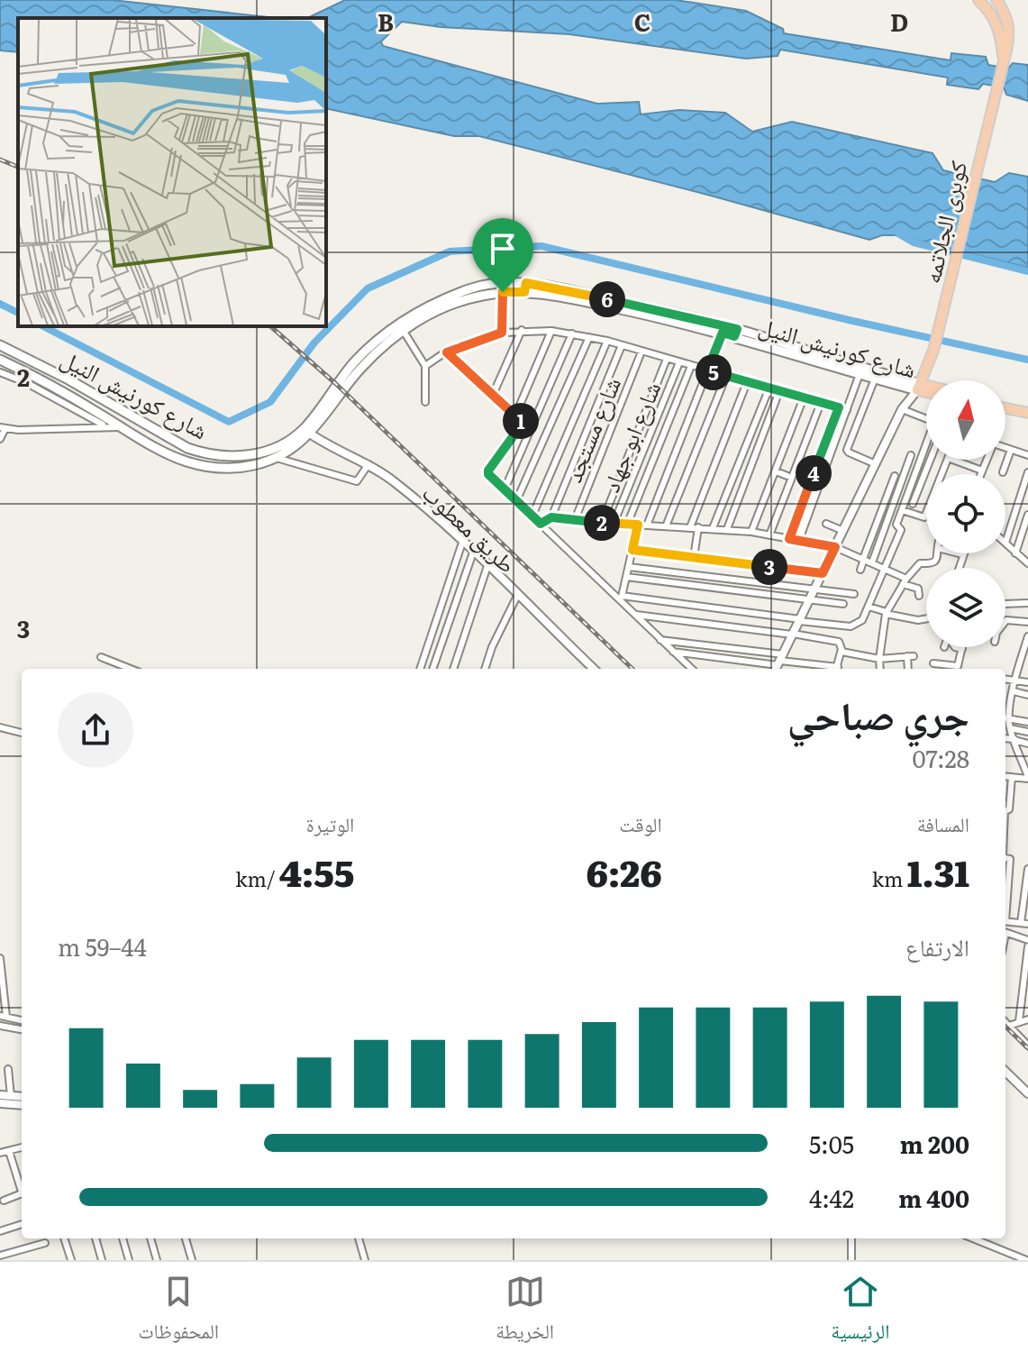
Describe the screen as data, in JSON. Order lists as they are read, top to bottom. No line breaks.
{"streets":{"main road":["كوبرى الجلاتمه","شارع كورنيش النيل"],"street":["شارع مستجد","شارع ابو جهاد","طريق معطوب"]},"crossings":[["كوبرى الجلاتمه","شارع كورنيش النيل"],["شارع كورنيش النيل","طريق معطوب"]],"north":"top","page":{"pins":["6","5","1","4","2","3"],"heading":["جري صباحي","07:28"],"stats":[["المسافة","1.31 km"],["الوقت","6:26"],["الوتيرة","4:55 /km"]],"chart":["الارتفاع","44–59 m"],"list":[{"name":"200 m","note":"5:05"},{"name":"400 m","note":"4:42"}],"tabs":["الرئيسية","الخريطة","المحفوظات"]},"grid":{"columns":["B","C","D"],"rows":["2","3"]}}
